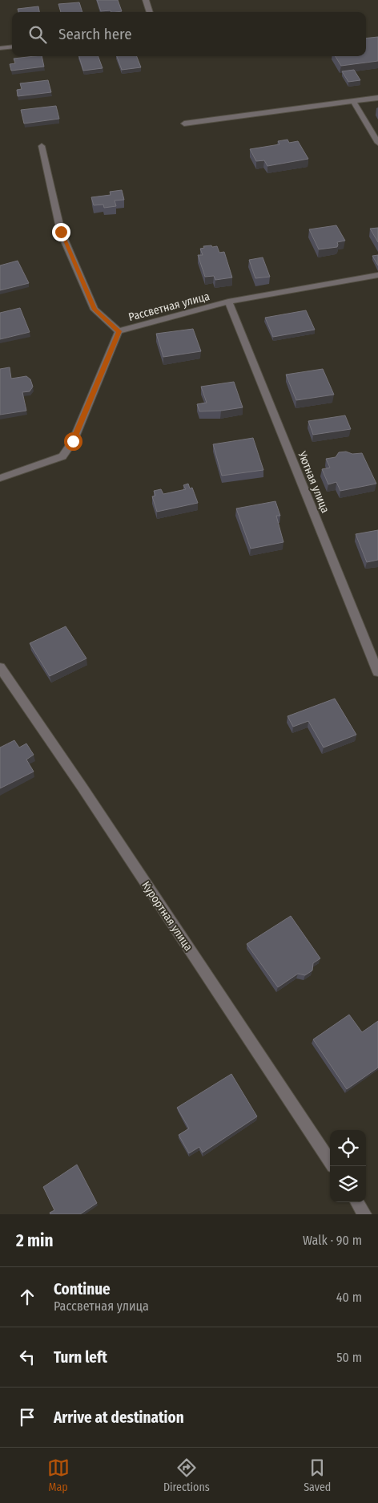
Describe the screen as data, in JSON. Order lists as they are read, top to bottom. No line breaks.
{"streets":{"street":["Рассветная улица","Уютная улица","Курортная улица"]},"crossings":[["Рассветная улица","Уютная улица"]],"page":{"search":"Search here","heading":["2 min","Walk · 90 m"],"list":[["Continue","Рассветная улица","40 m"],["Turn left","50 m"],"Arrive at destination"],"nav":["Map","Directions","Saved"]}}
